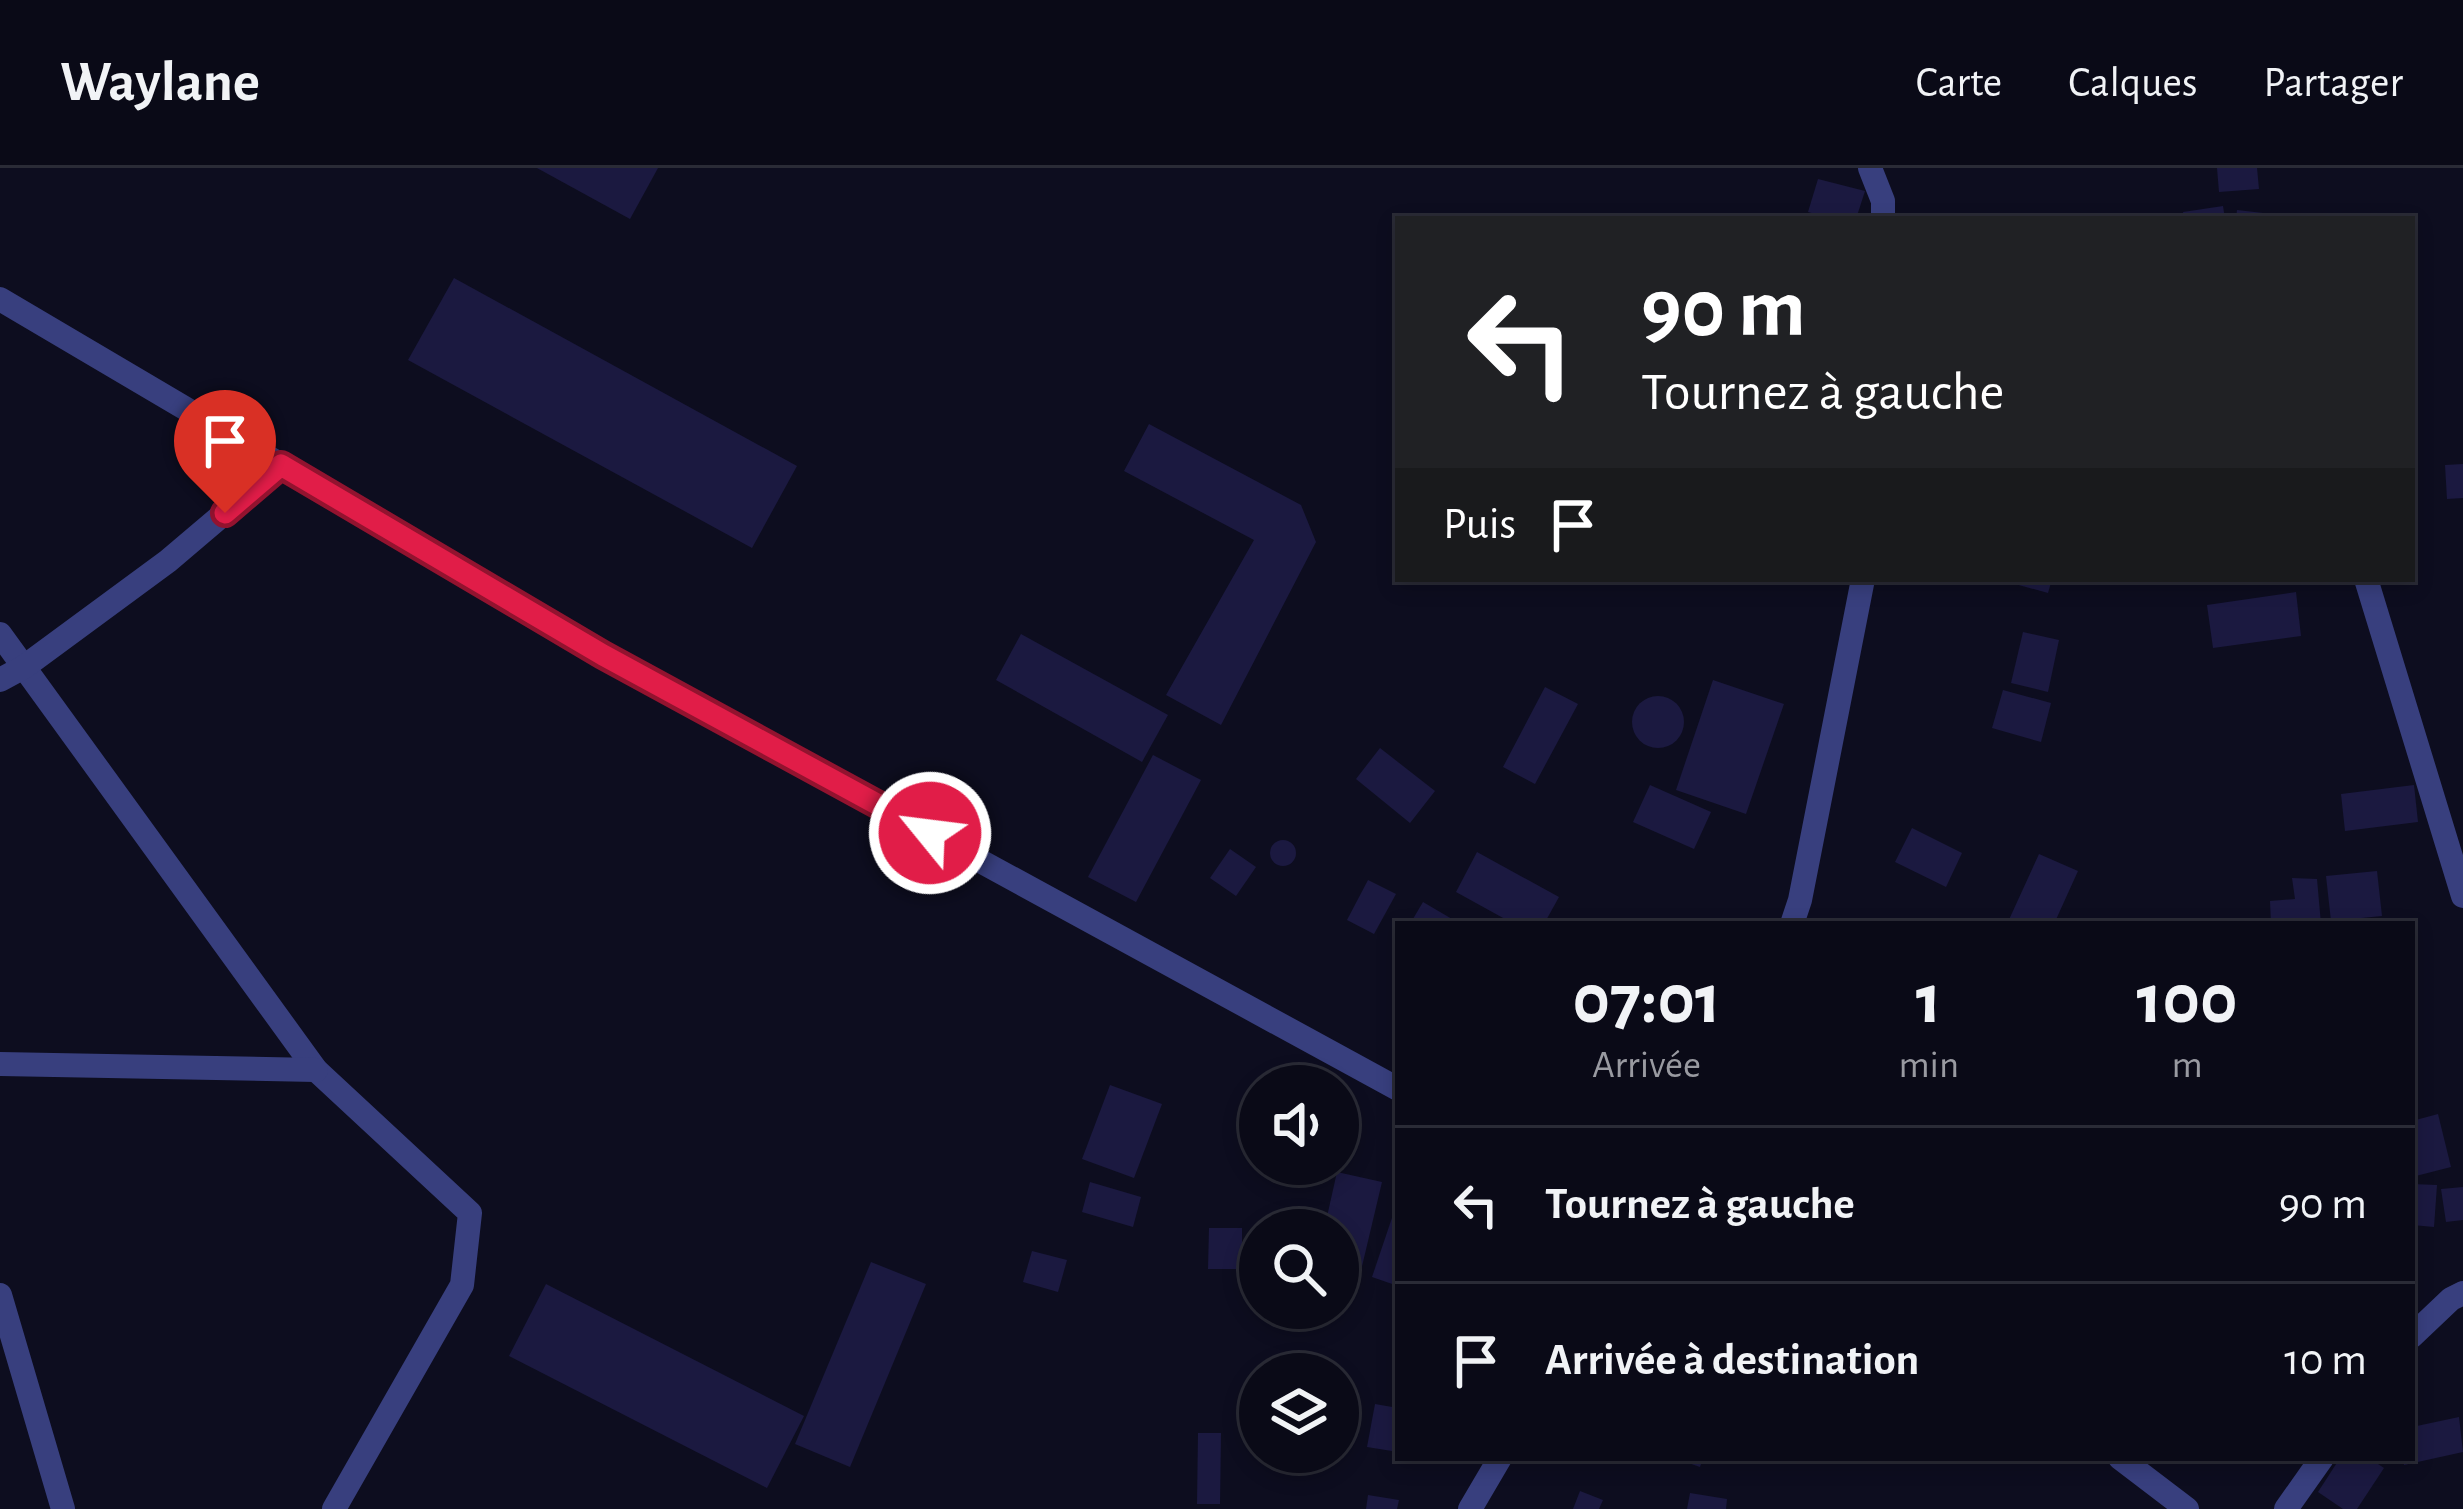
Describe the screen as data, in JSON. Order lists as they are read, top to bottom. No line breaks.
{"page":{"header":"Waylane","nav":["Carte","Calques","Partager"],"turn":["90 m","Tournez à gauche"],"then":"Puis","eta":["07:01","Arrivée","1","min","100","m"],"list":[{"name":"Tournez à gauche","value":"90 m"},{"name":"Arrivée à destination","value":"10 m"}]}}
